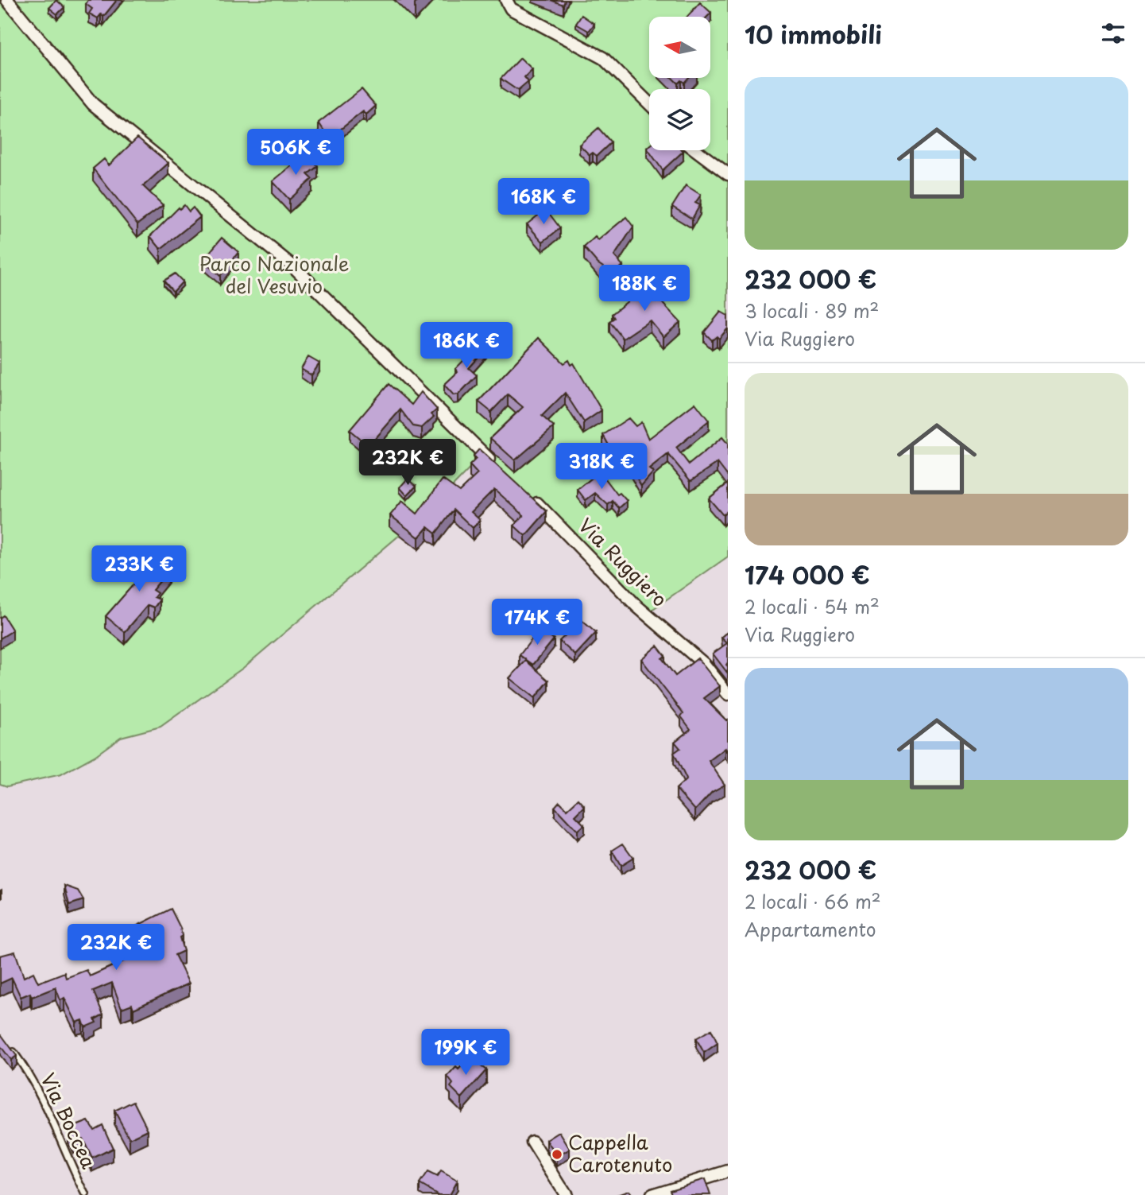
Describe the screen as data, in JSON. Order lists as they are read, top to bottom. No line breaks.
{"streets":{"street":["Via Ruggiero"],"lane":["Via Boccea"]},"parks":["Parco Nazionale del Vesuvio"],"places":["Cappella Carotenuto"],"north":"left","page":{"heading":"10 immobili","list":[{"name":"232 000 €","note":"3 locali · 89 m² · Via Ruggiero"},{"name":"174 000 €","note":"2 locali · 54 m² · Via Ruggiero"},{"name":"232 000 €","note":"2 locali · 66 m² · Appartamento"}],"price":["506K €","168K €","188K €","186K €","232K €","318K €","233K €","174K €","232K €","199K €"]}}
